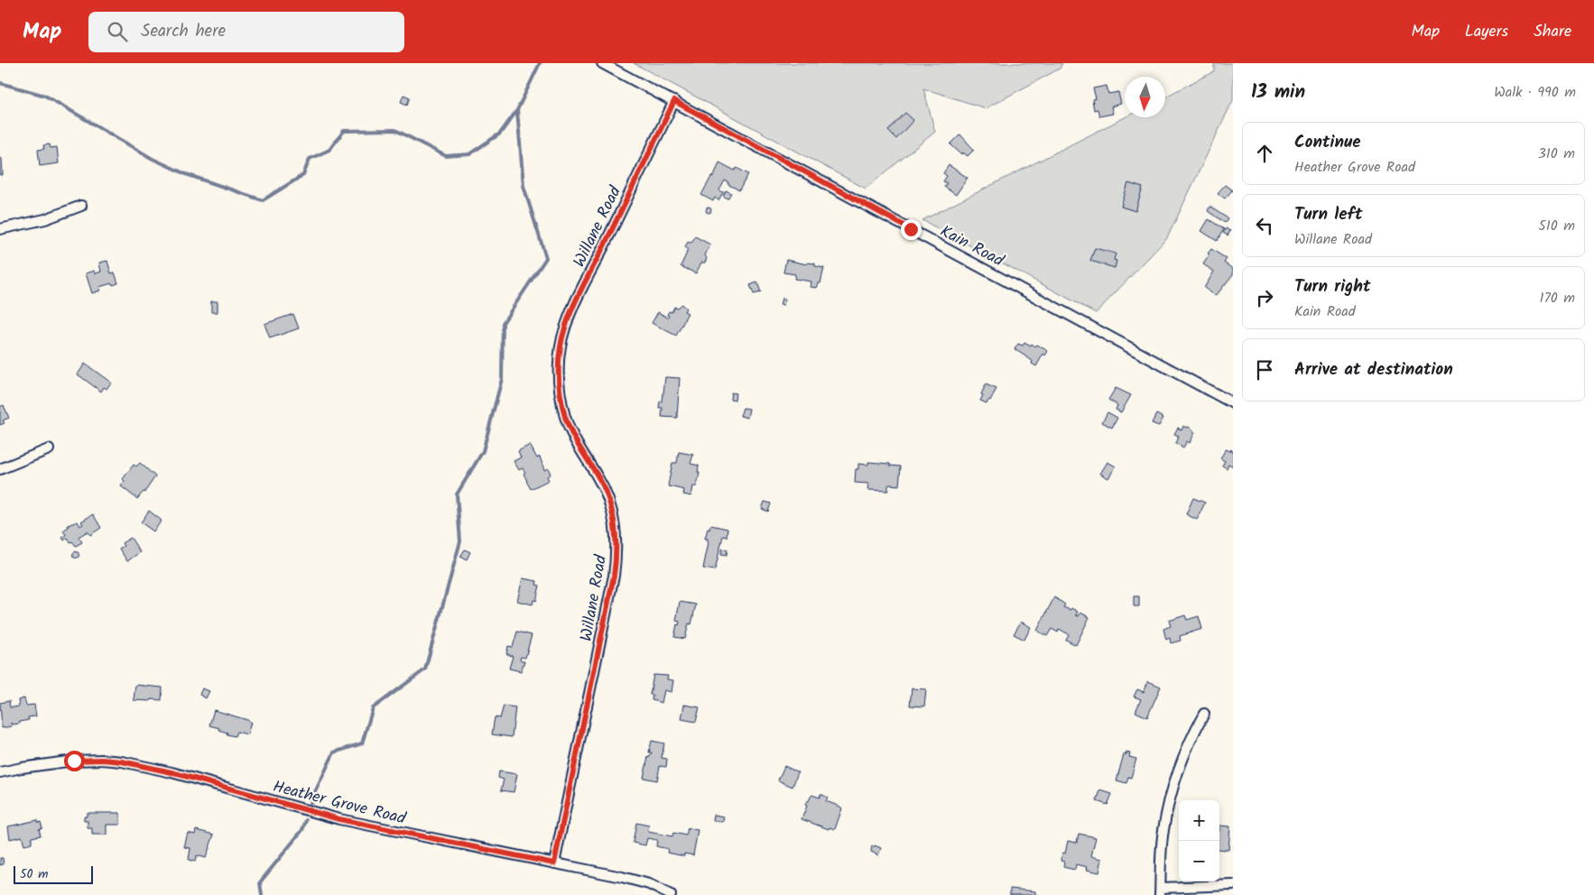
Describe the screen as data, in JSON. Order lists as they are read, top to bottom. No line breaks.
{"streets":{"street":["Willane Road","Kain Road","Heather Grove Road"]},"crossings":[["Willane Road","Kain Road"],["Willane Road","Heather Grove Road"]],"scale_bar":"50 m","north":"bottom","page":{"header":"Map","search":"Search here","nav":["Map","Layers","Share"],"heading":["13 min","Walk · 990 m"],"list":[["Continue","Heather Grove Road","310 m"],["Turn left","Willane Road","510 m"],["Turn right","Kain Road","170 m"],"Arrive at destination"],"map_buttons":["+","−"],"scale":"50 m"}}
